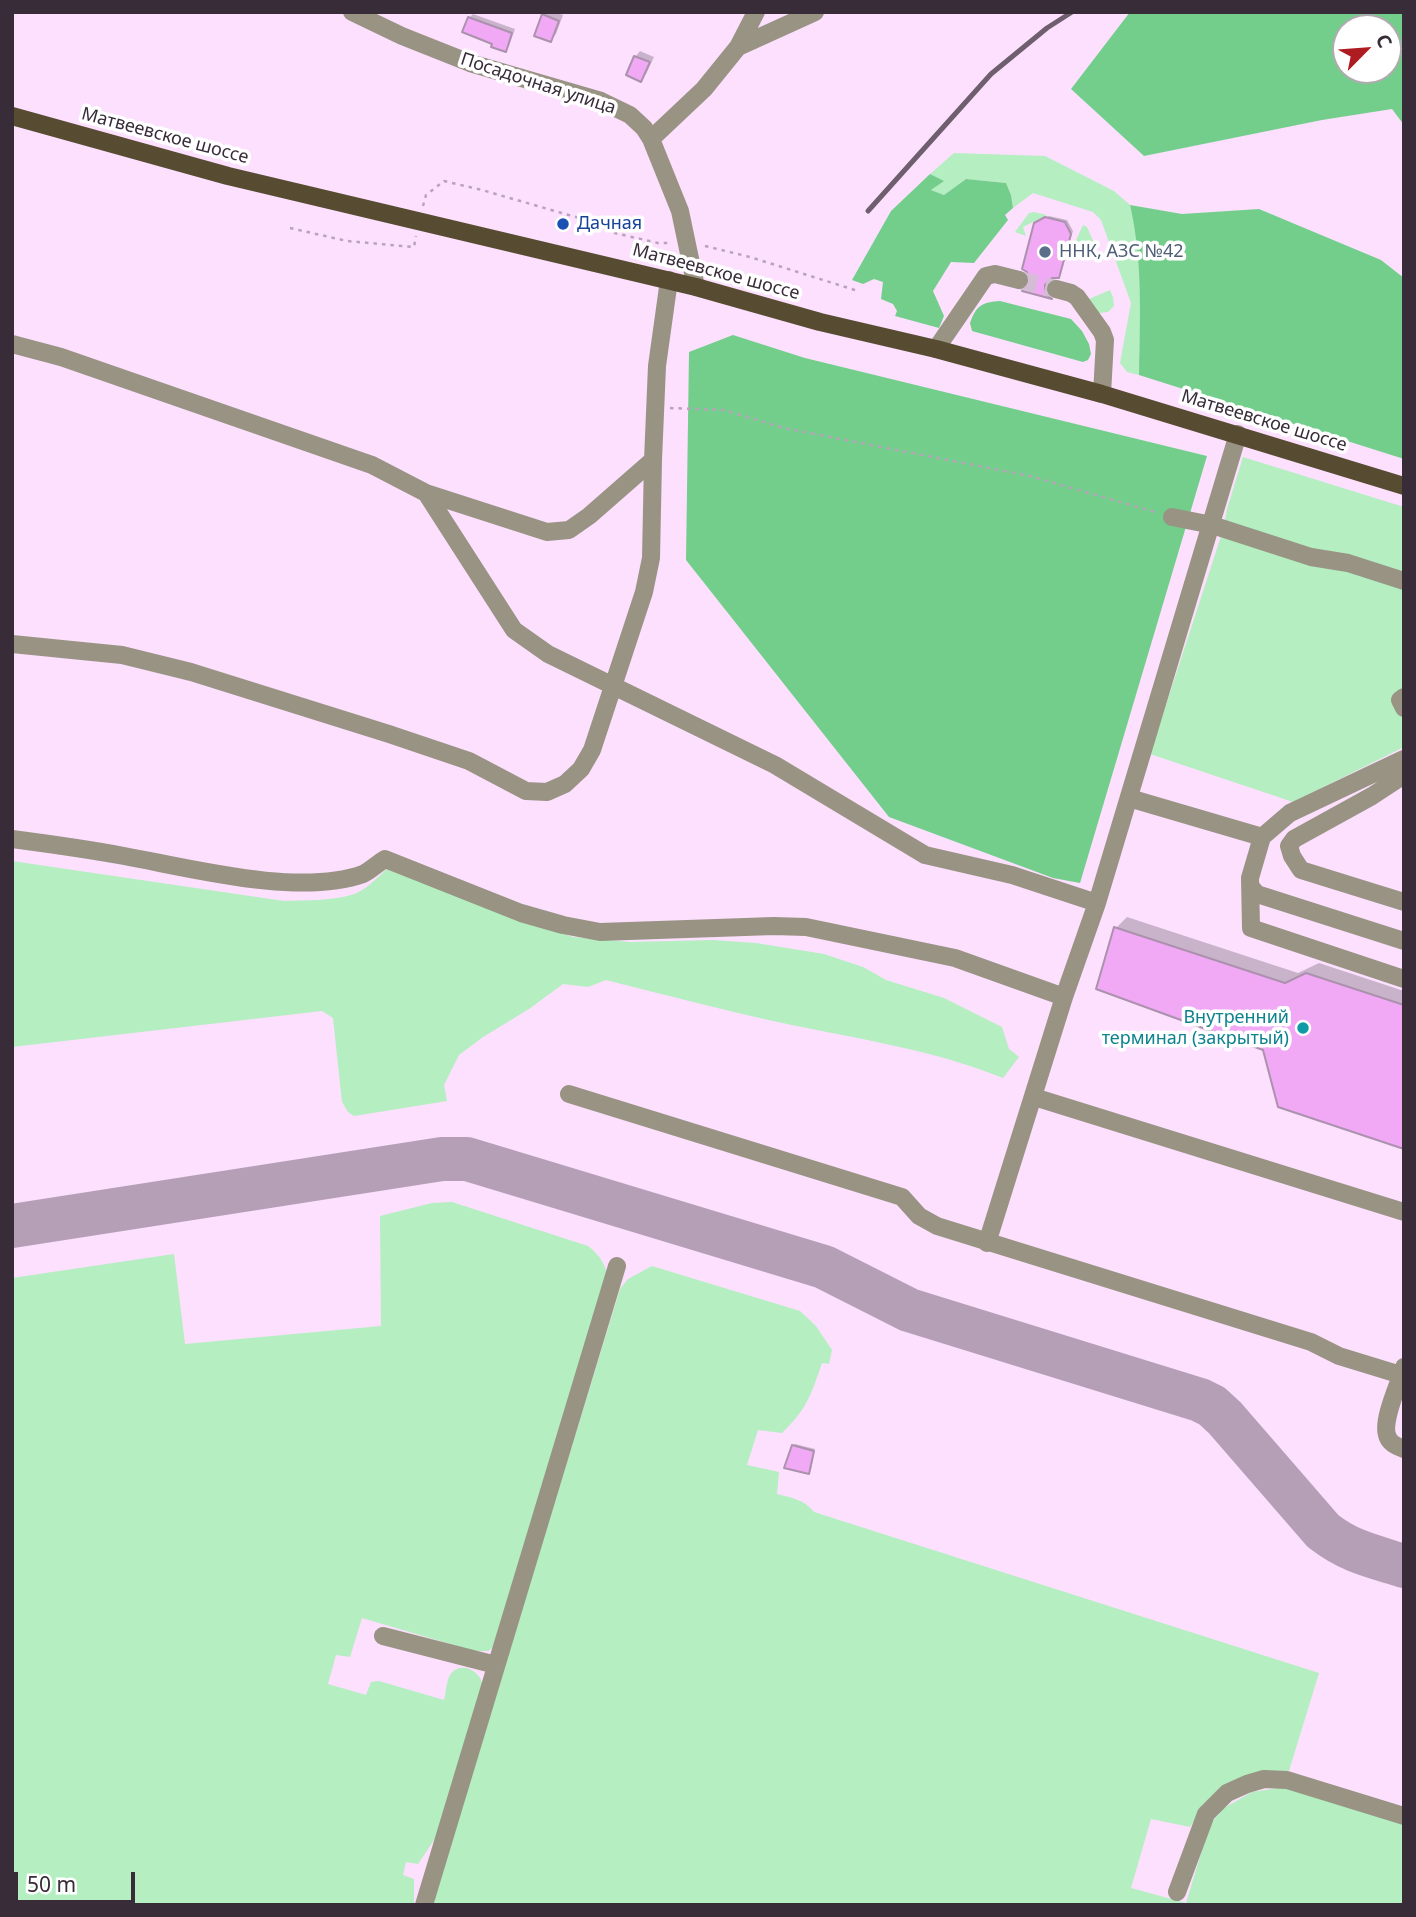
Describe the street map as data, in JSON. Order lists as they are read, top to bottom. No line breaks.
{"streets":{"main road":["Матвеевское шоссе"],"street":["Посадочная улица"]},"crossings":[["Посадочная улица","Матвеевское шоссе"]],"places":["Дачная","ННК, АЗС №42","Внутренний терминал (закрытый)"],"scale_bar":"50 m","north":"top right"}
